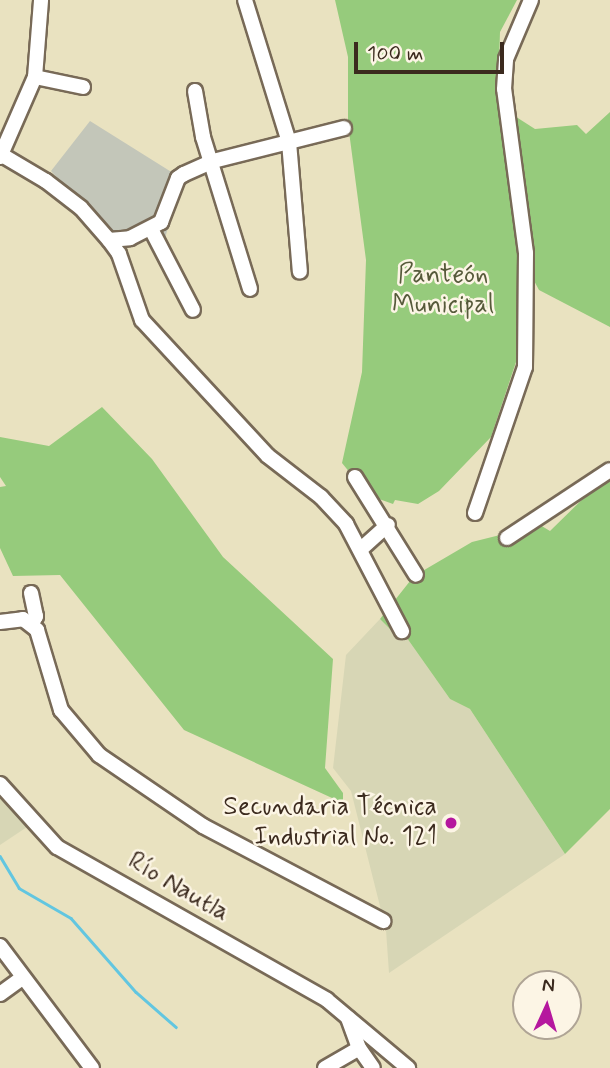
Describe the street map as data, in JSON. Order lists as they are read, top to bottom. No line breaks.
{"streets":{"street":["Río Nautla"]},"parks":["Panteón Municipal"],"places":["Secundaria Técnica Industrial No. 121"],"scale_bar":"100 m","north":"top"}
